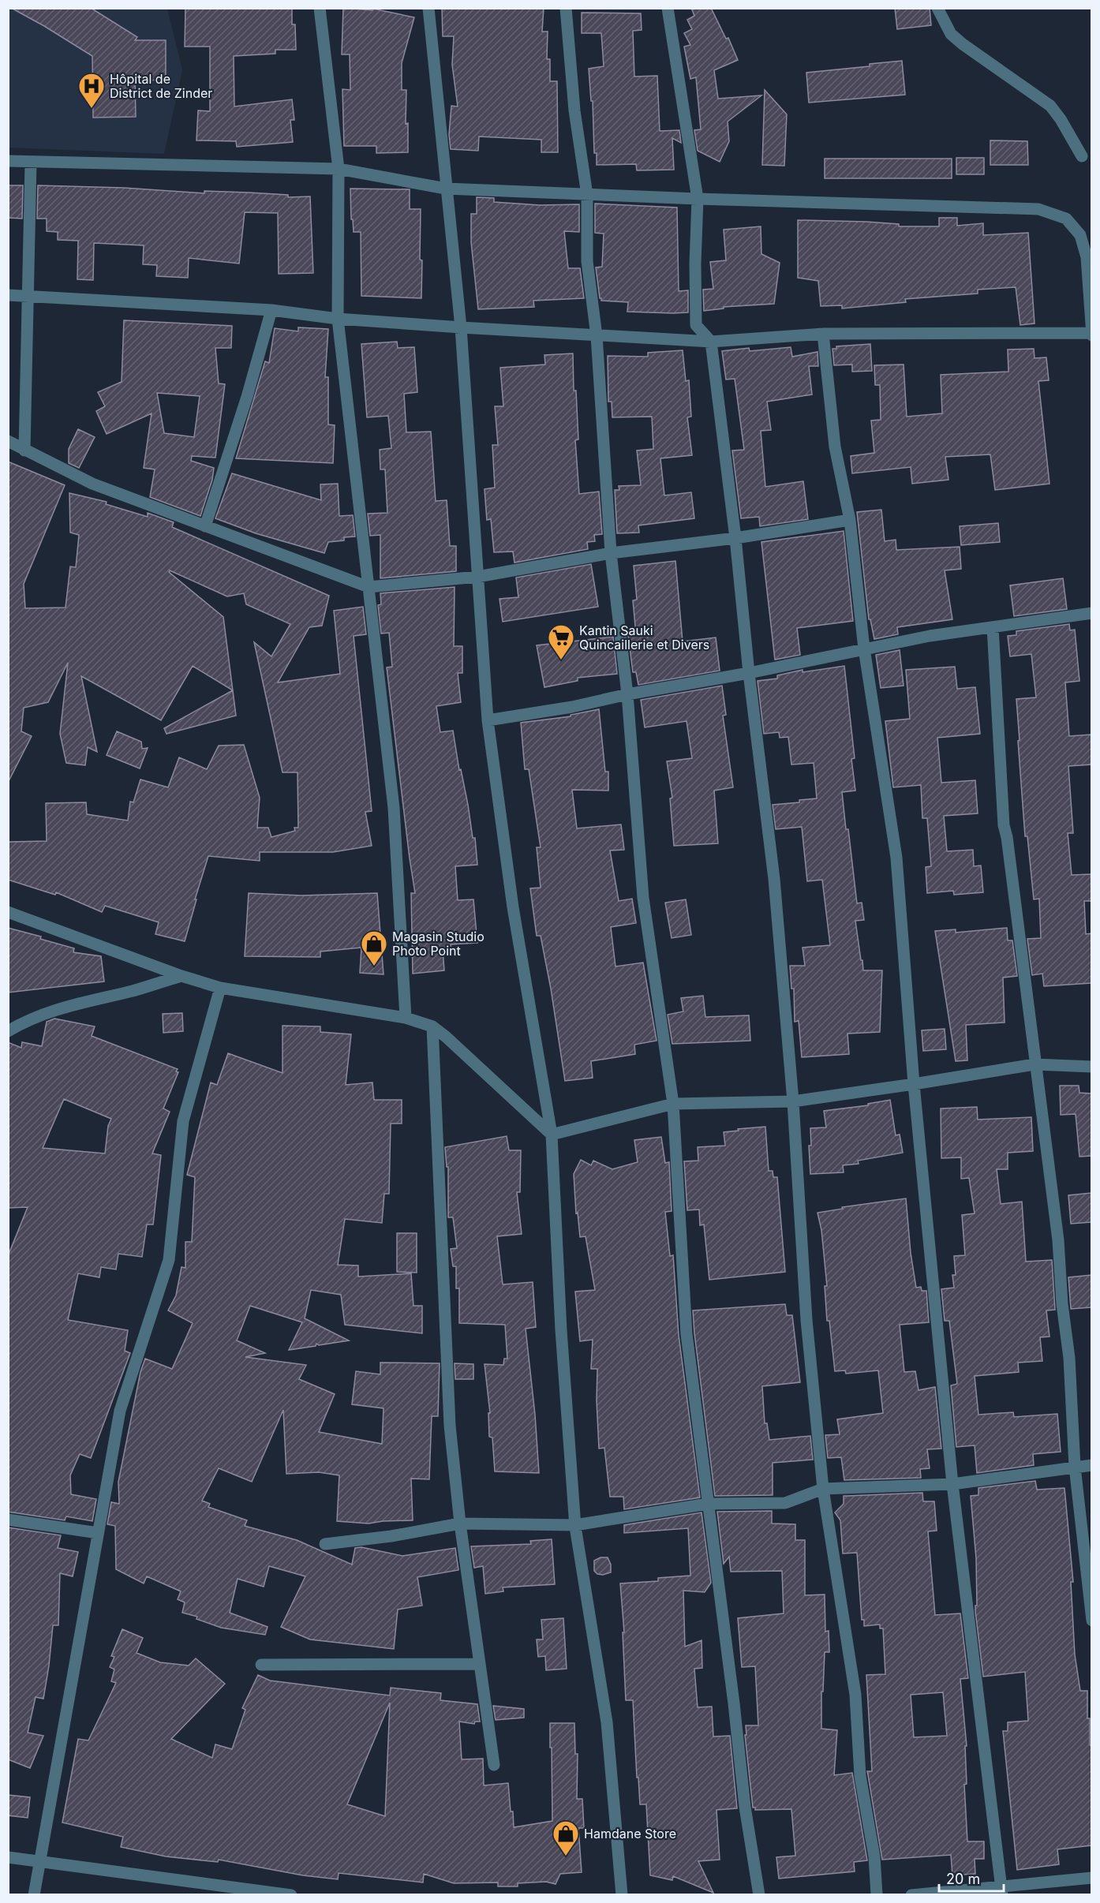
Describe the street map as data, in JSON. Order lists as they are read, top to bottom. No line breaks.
{"places":{"hospital":["Hôpital de District de Zinder"],"supermarket":["Kantin Sauki Quincaillerie et Divers"],"shop":["Magasin Studio Photo Point","Hamdane Store"]},"scale_bar":"20 m"}
